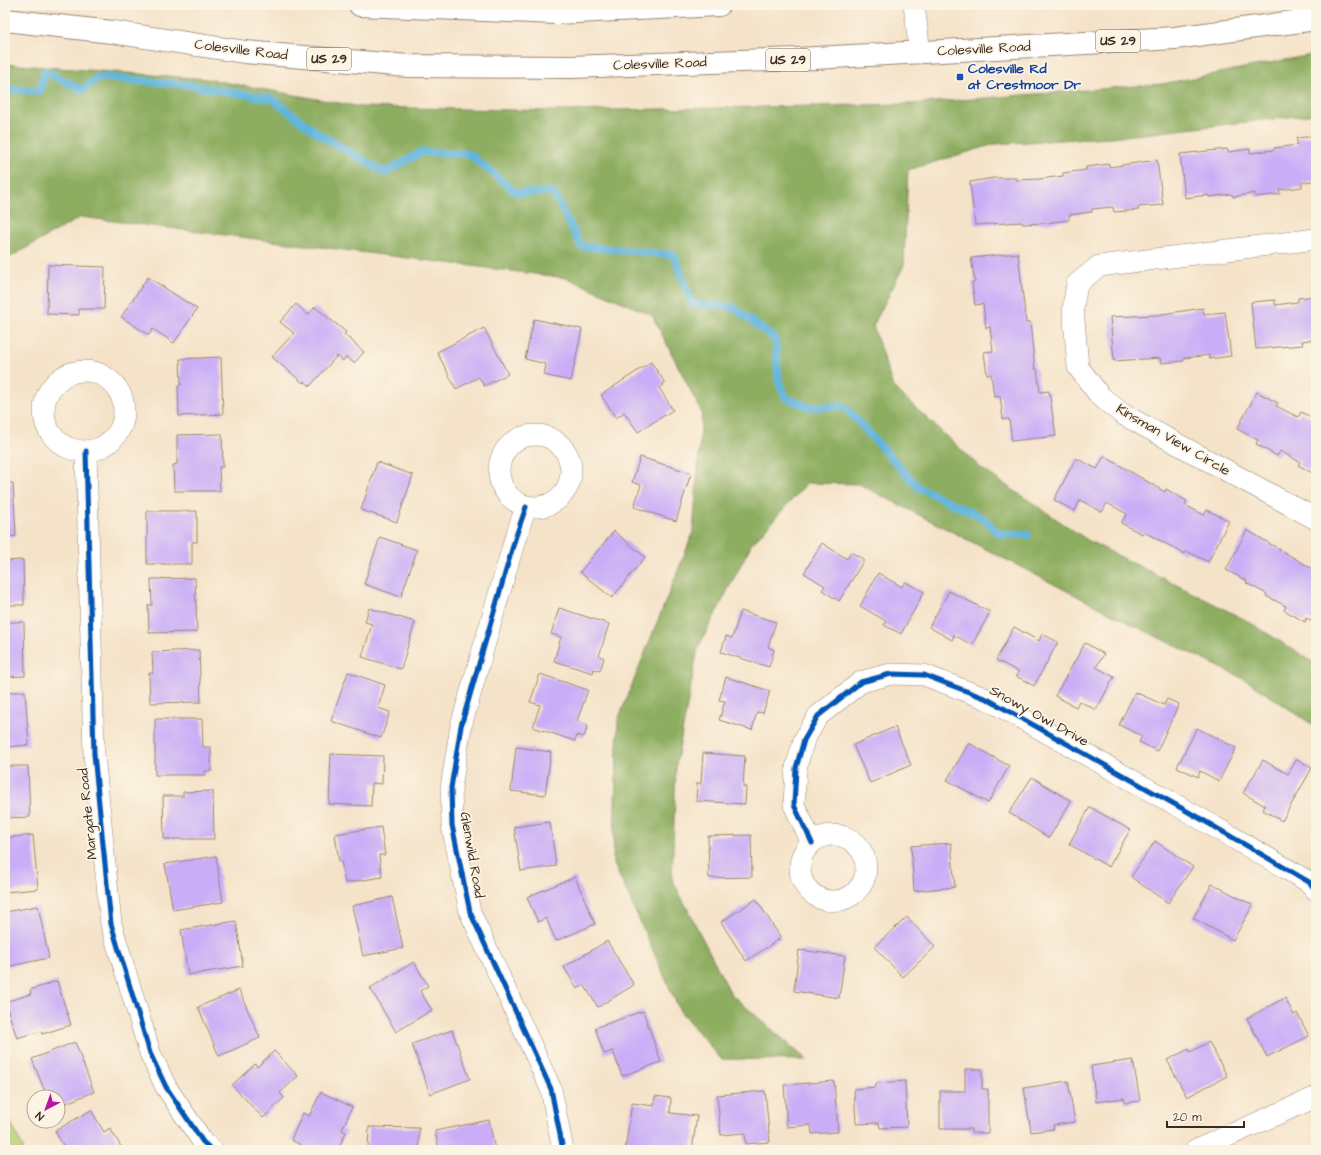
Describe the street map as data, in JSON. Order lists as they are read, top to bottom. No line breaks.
{"streets":{"highway":["US 29","Colesville Road"],"street":["Kinsman View Circle","Snowy Owl Drive","Margate Road","Glenwild Road"]},"places":{"transit":["Colesville Rd at Crestmoor Dr"]},"scale_bar":"20 m","north":"bottom left"}
